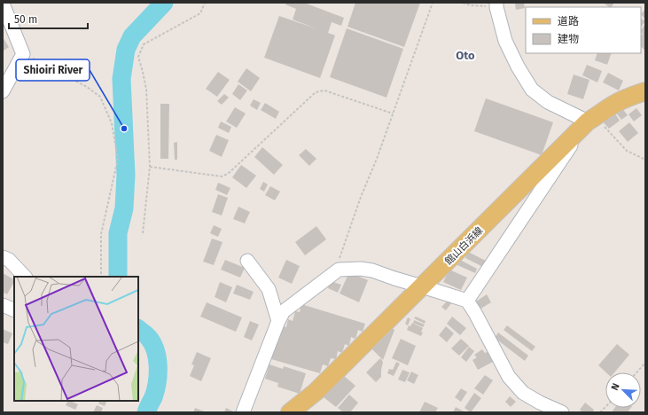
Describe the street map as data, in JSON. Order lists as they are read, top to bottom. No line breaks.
{"streets":{"main road":["館山白浜線"]},"districts":["Oto"],"places":["Shioiri River"],"legend":["道路","建物"],"scale_bar":"50 m","north":"top left"}
